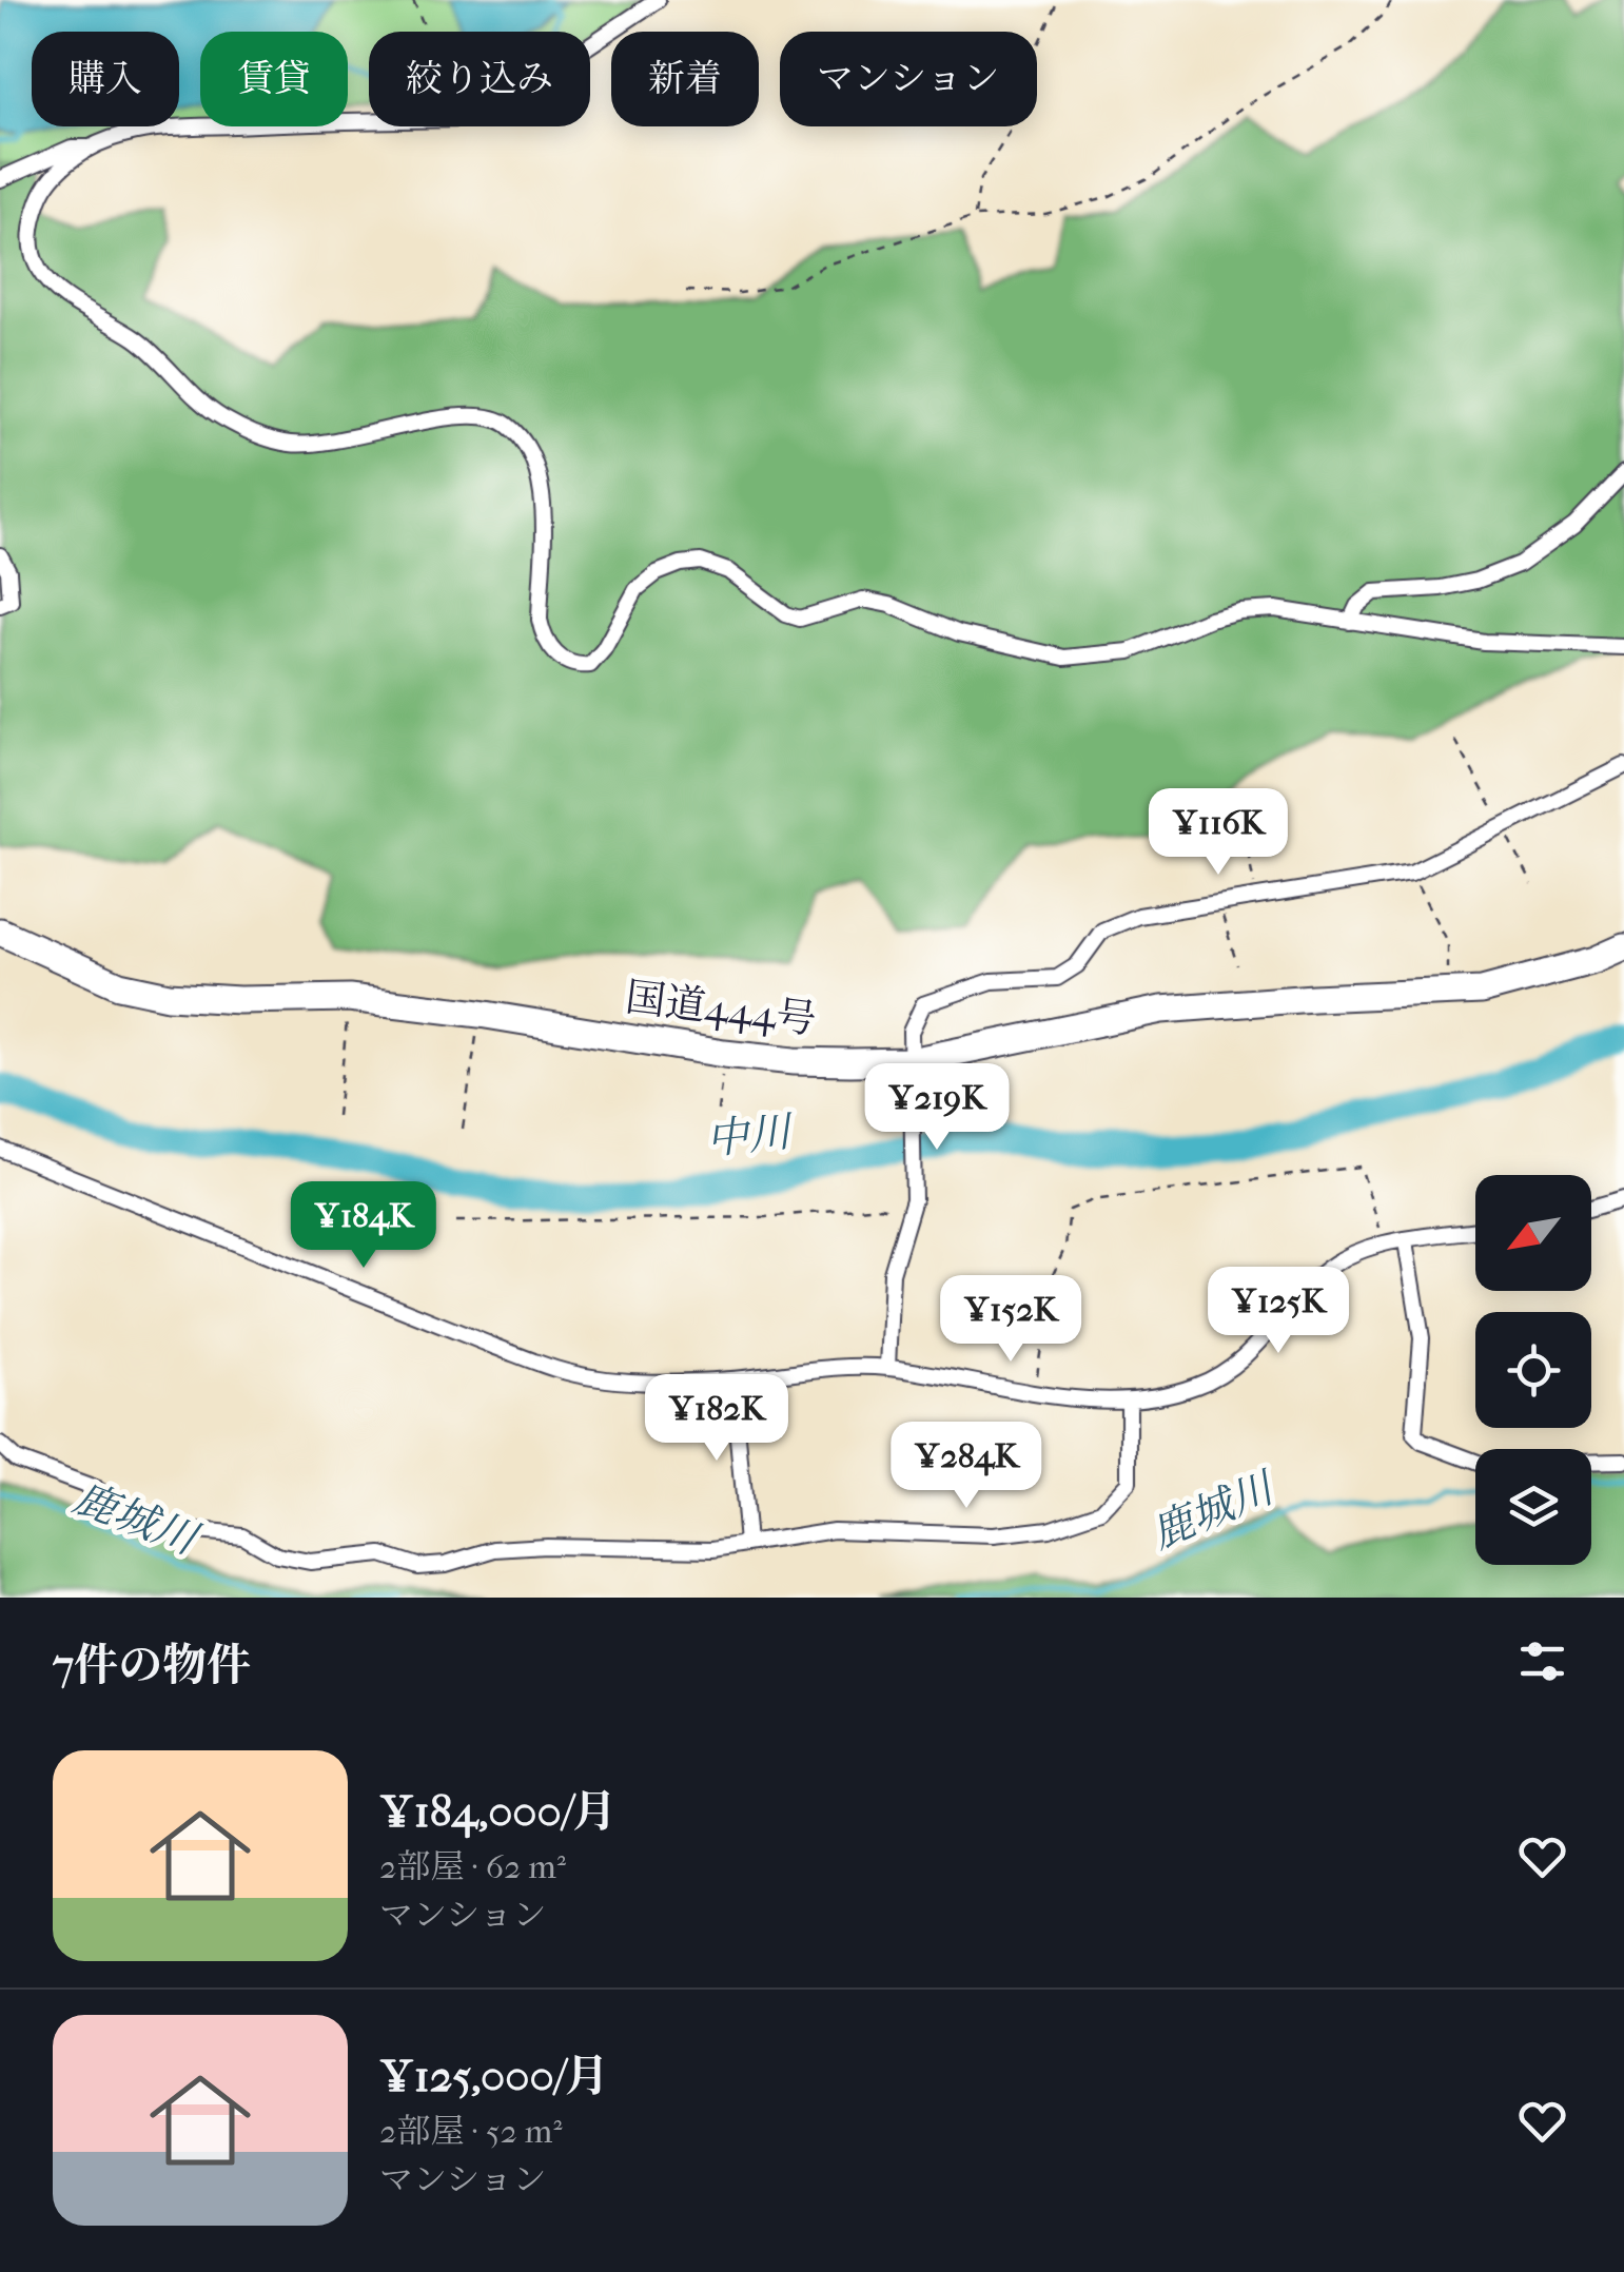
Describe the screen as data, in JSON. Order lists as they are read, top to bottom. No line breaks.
{"streets":{"highway":["国道444号"]},"water":["中川","鹿城川"],"north":"bottom left","page":{"chip":["購入","賃貸","絞り込み","新着","マンション"],"price":["¥116K","¥219K","¥184K","¥125K","¥152K","¥182K","¥284K"],"heading":"7件の物件","list":[{"name":"¥184,000/月","note":"2部屋 · 62 m² · マンション"},{"name":"¥125,000/月","note":"2部屋 · 52 m² · マンション"}]}}
